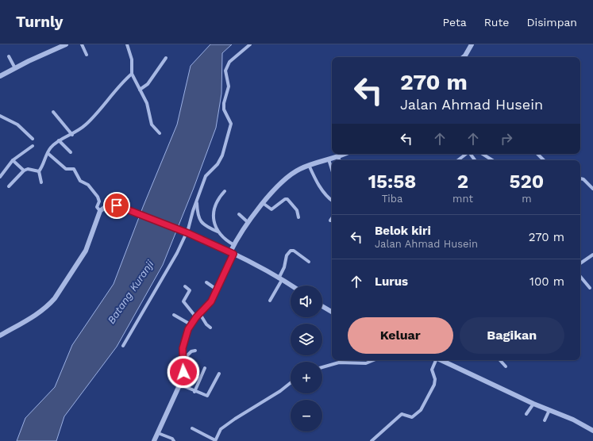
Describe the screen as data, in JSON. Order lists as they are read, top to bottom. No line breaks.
{"water":["Batang Kuranji"],"page":{"header":"Turnly","nav":["Peta","Rute","Disimpan"],"turn":["270 m","Jalan Ahmad Husein"],"eta":["15:58","Tiba","2","mnt","520","m"],"list":[{"name":"Belok kiri","note":"Jalan Ahmad Husein","value":"270 m"},{"name":"Lurus","value":"100 m"}],"map_buttons":["+","−"],"buttons":["Keluar","Bagikan"]}}
